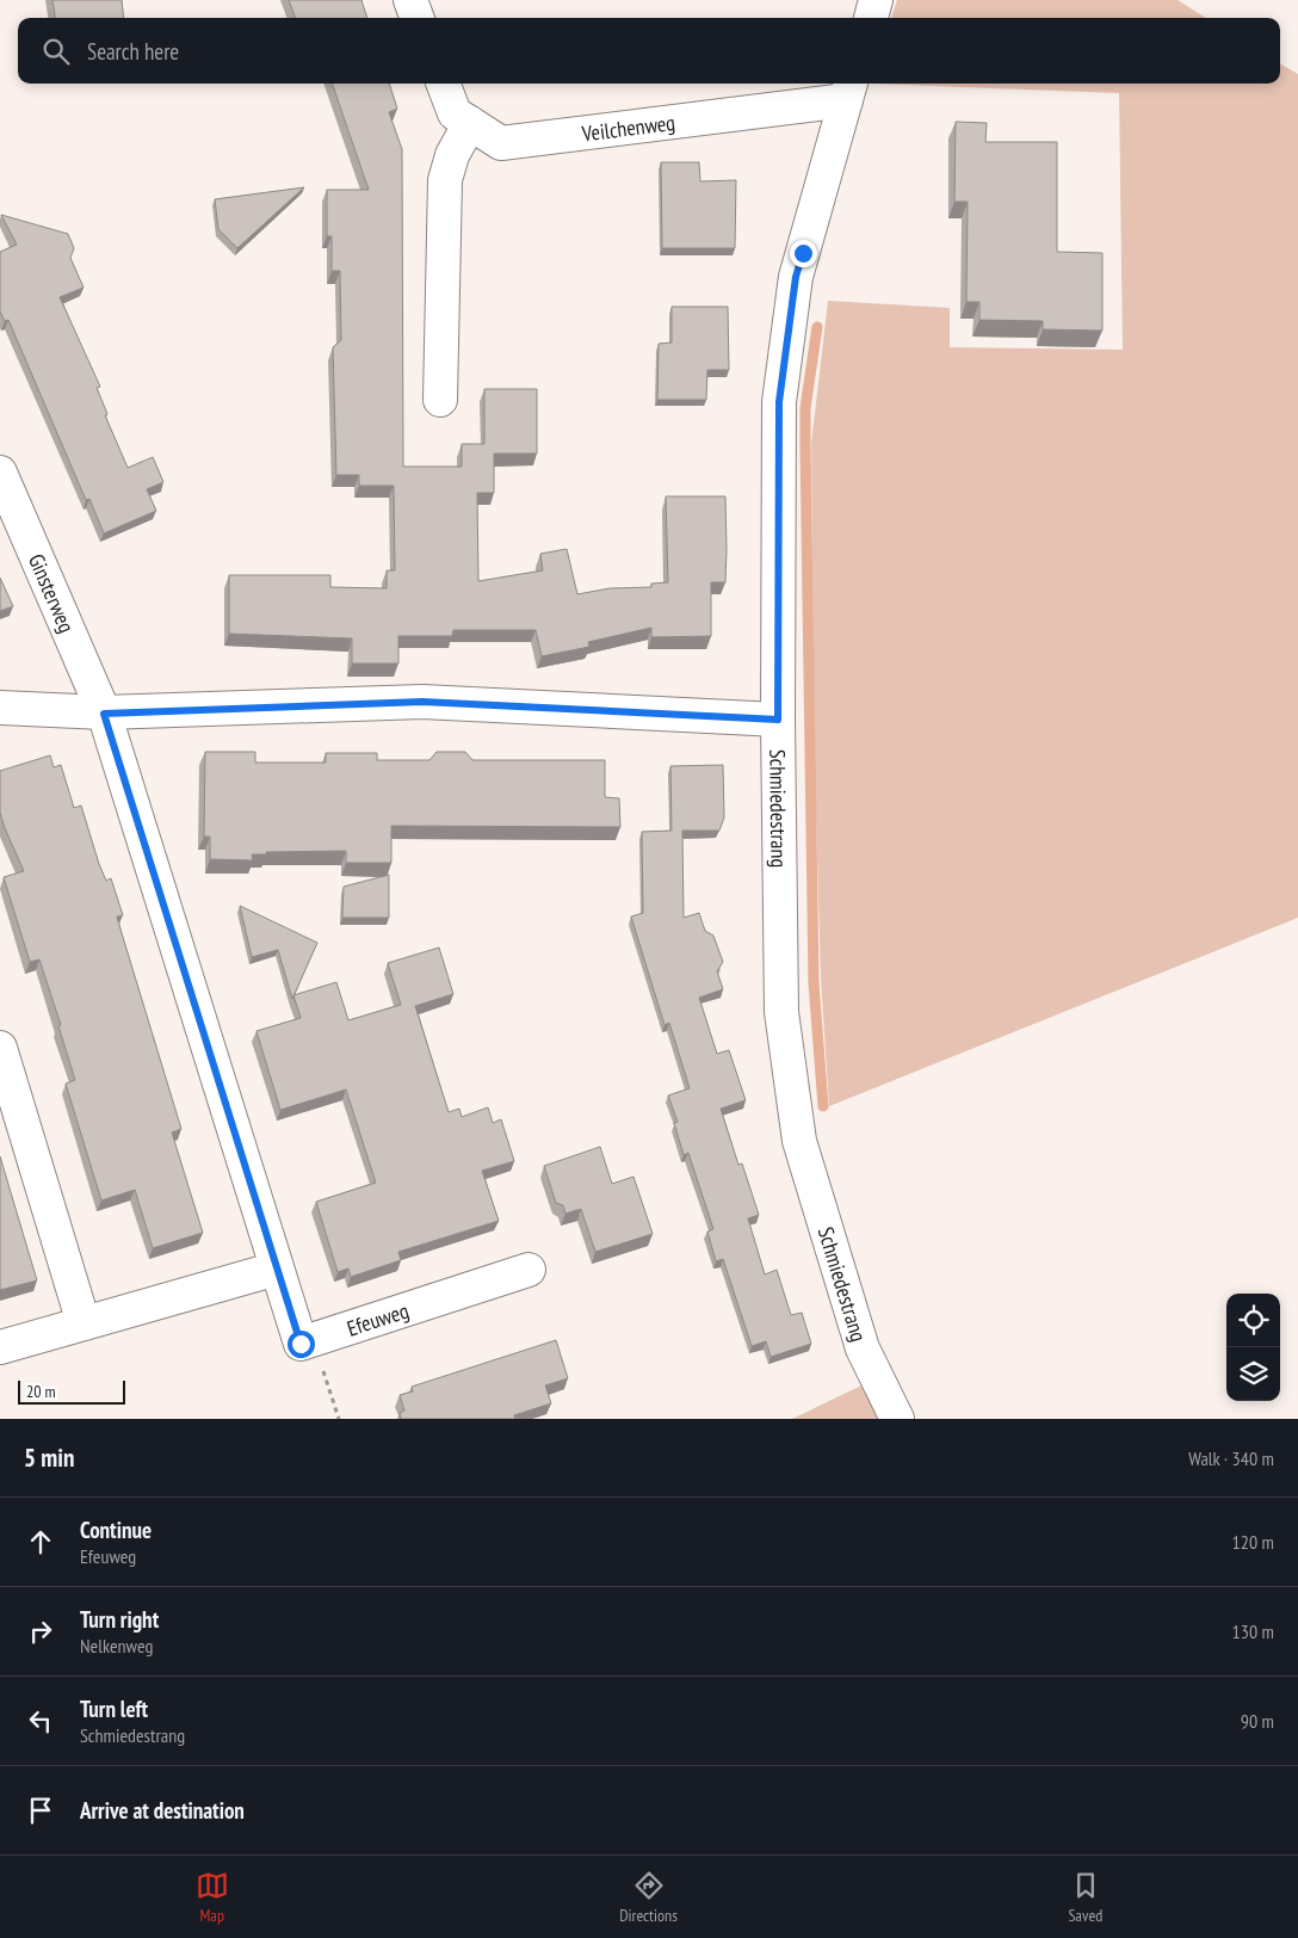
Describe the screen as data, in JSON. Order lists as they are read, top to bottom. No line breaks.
{"streets":{"street":["Veilchenweg","Ginsterweg","Schmiedestrang","Efeuweg"]},"crossings":[["Veilchenweg","Schmiedestrang"]],"scale_bar":"20 m","page":{"search":"Search here","scale":"20 m","heading":["5 min","Walk · 340 m"],"list":[["Continue","Efeuweg","120 m"],["Turn right","Nelkenweg","130 m"],["Turn left","Schmiedestrang","90 m"],"Arrive at destination"],"nav":["Map","Directions","Saved"]}}
